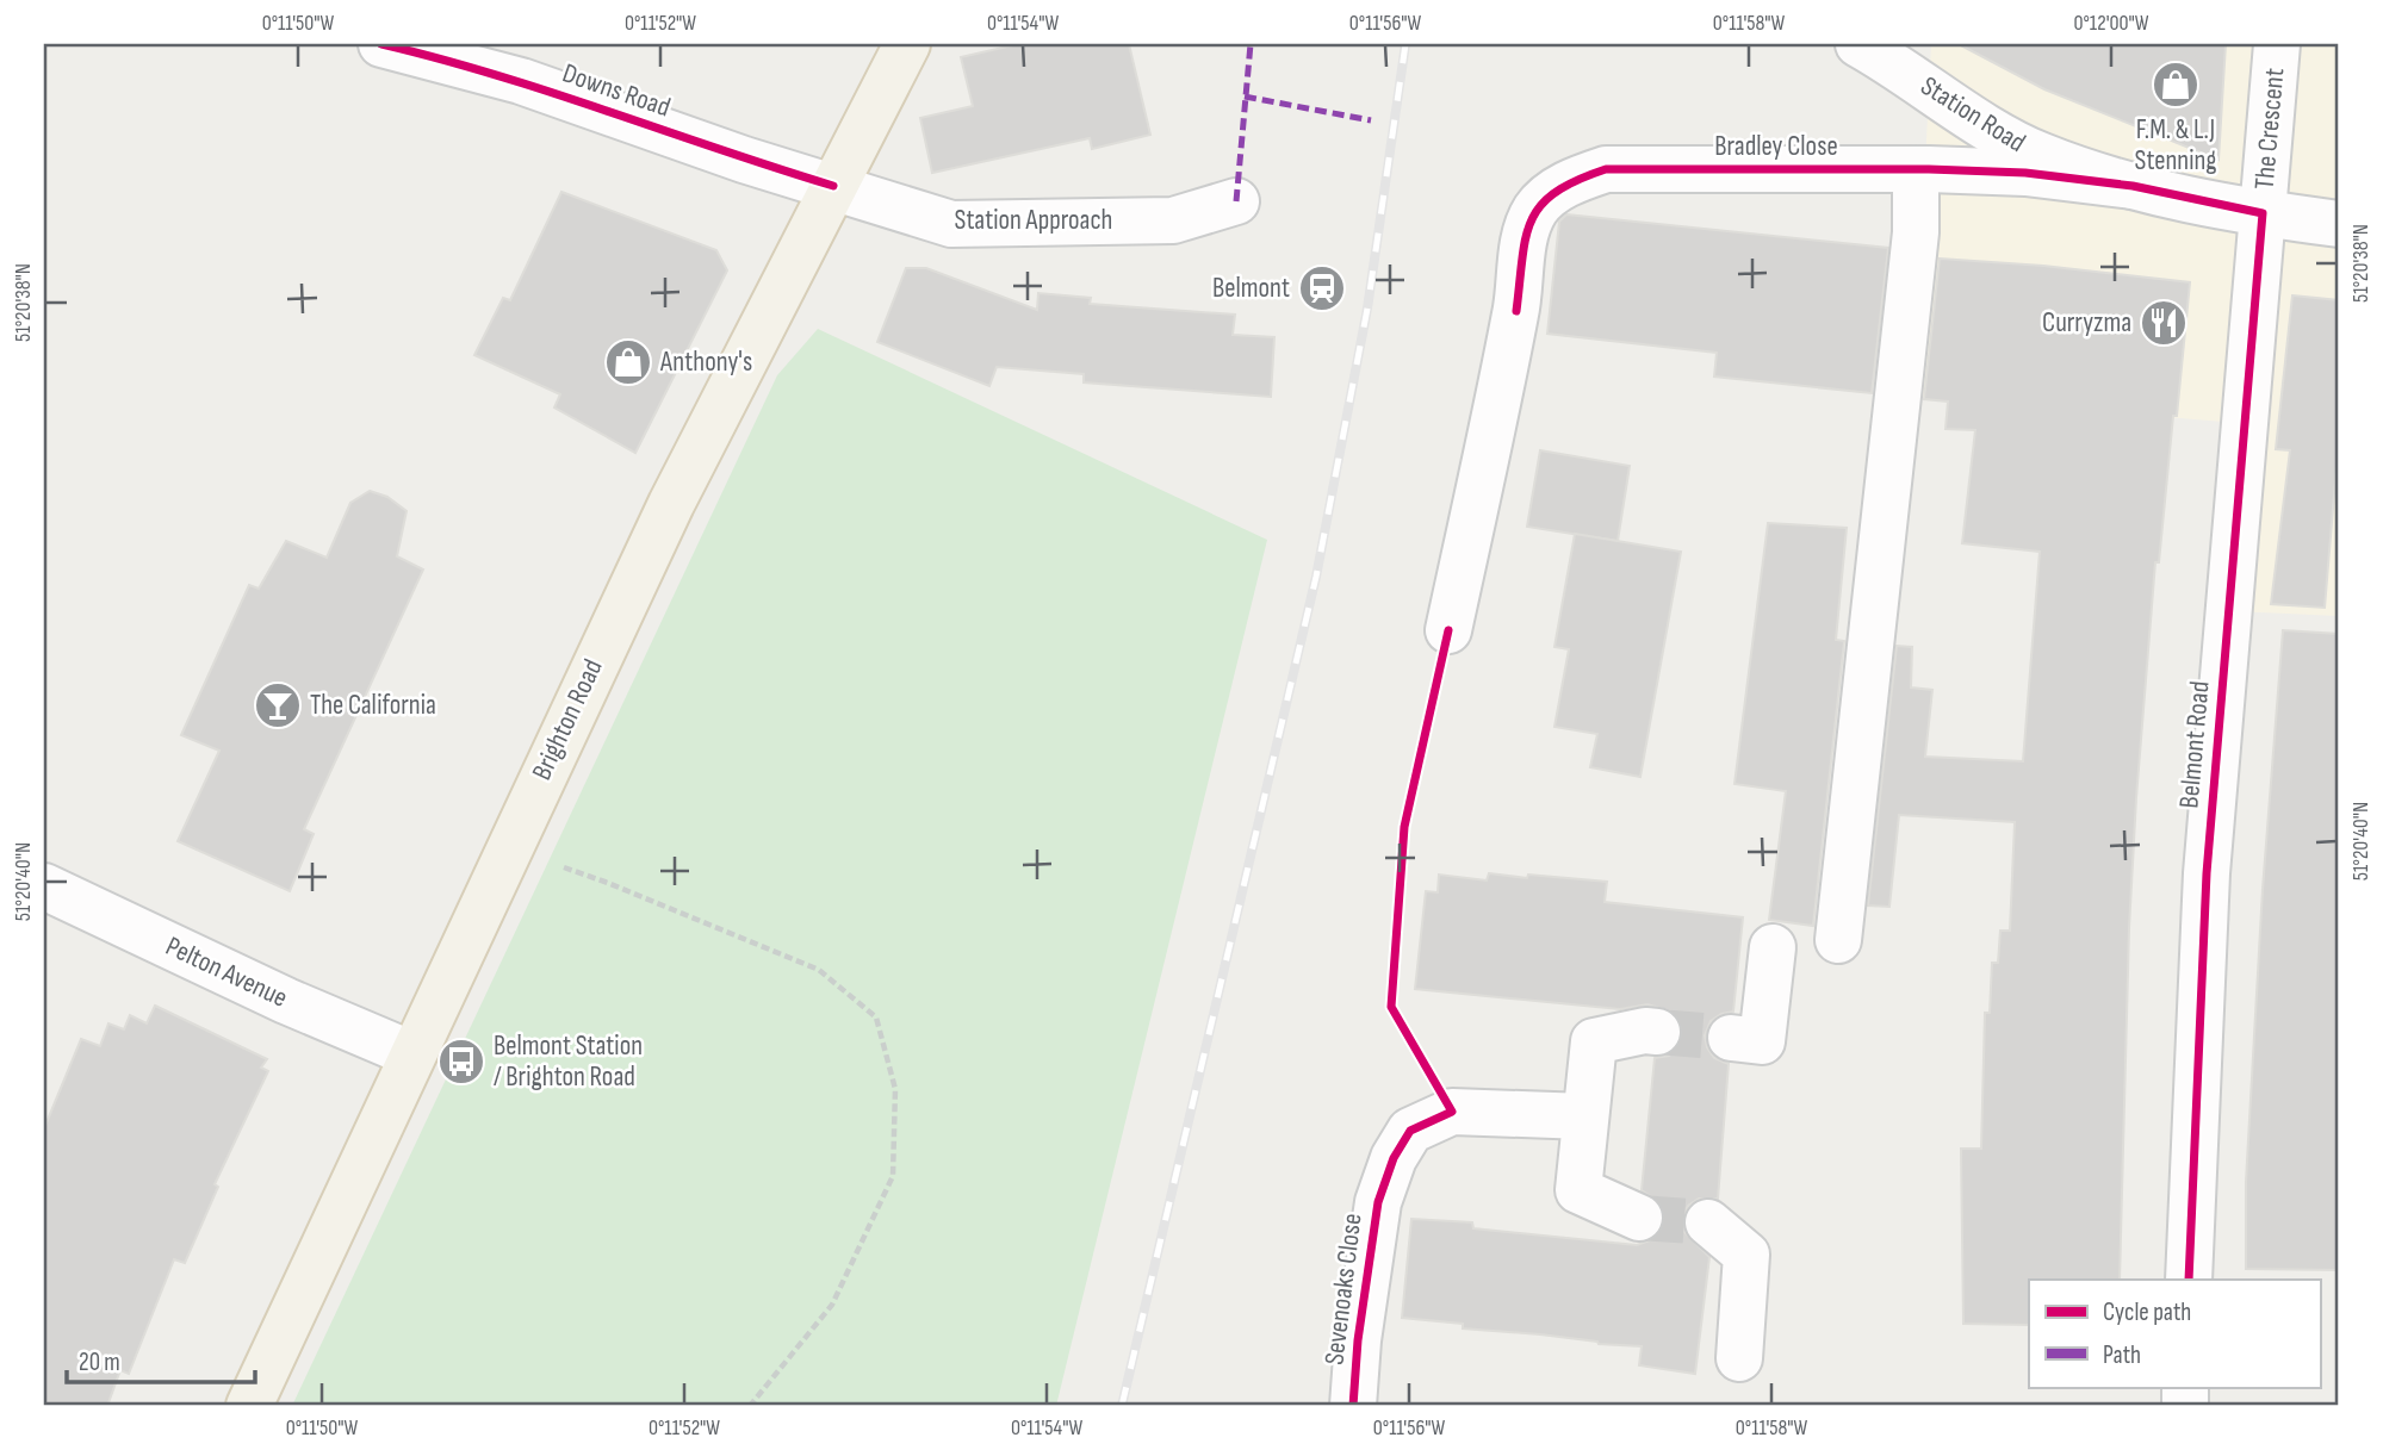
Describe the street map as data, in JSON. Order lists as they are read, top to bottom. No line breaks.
{"streets":{"main road":["Brighton Road"],"street":["Downs Road","Station Road","The Crescent","Bradley Close","Station Approach","Belmont Road","Pelton Avenue","Sevenoaks Close"]},"crossings":[["Downs Road","Station Approach"],["Downs Road","Brighton Road"],["Station Road","The Crescent"],["Station Road","Bradley Close"],["Station Road","Belmont Road"],["The Crescent","Belmont Road"],["Station Approach","Brighton Road"],["Brighton Road","Pelton Avenue"]],"places":{"shop":["F.M. & L.J Stenning","Anthony's"],"station":["Belmont"],"restaurant":["Curryzma"],"bar":["The California"],"bus stop":["Belmont Station / Brighton Road"]},"legend":["Cycle path","Path"],"scale_bar":"20 m","coordinates":["0°11'50\"W","0°11'52\"W","0°11'54\"W","0°11'56\"W","0°11'58\"W","0°12'00\"W","51°20'38\"N","51°20'40\"N"]}
